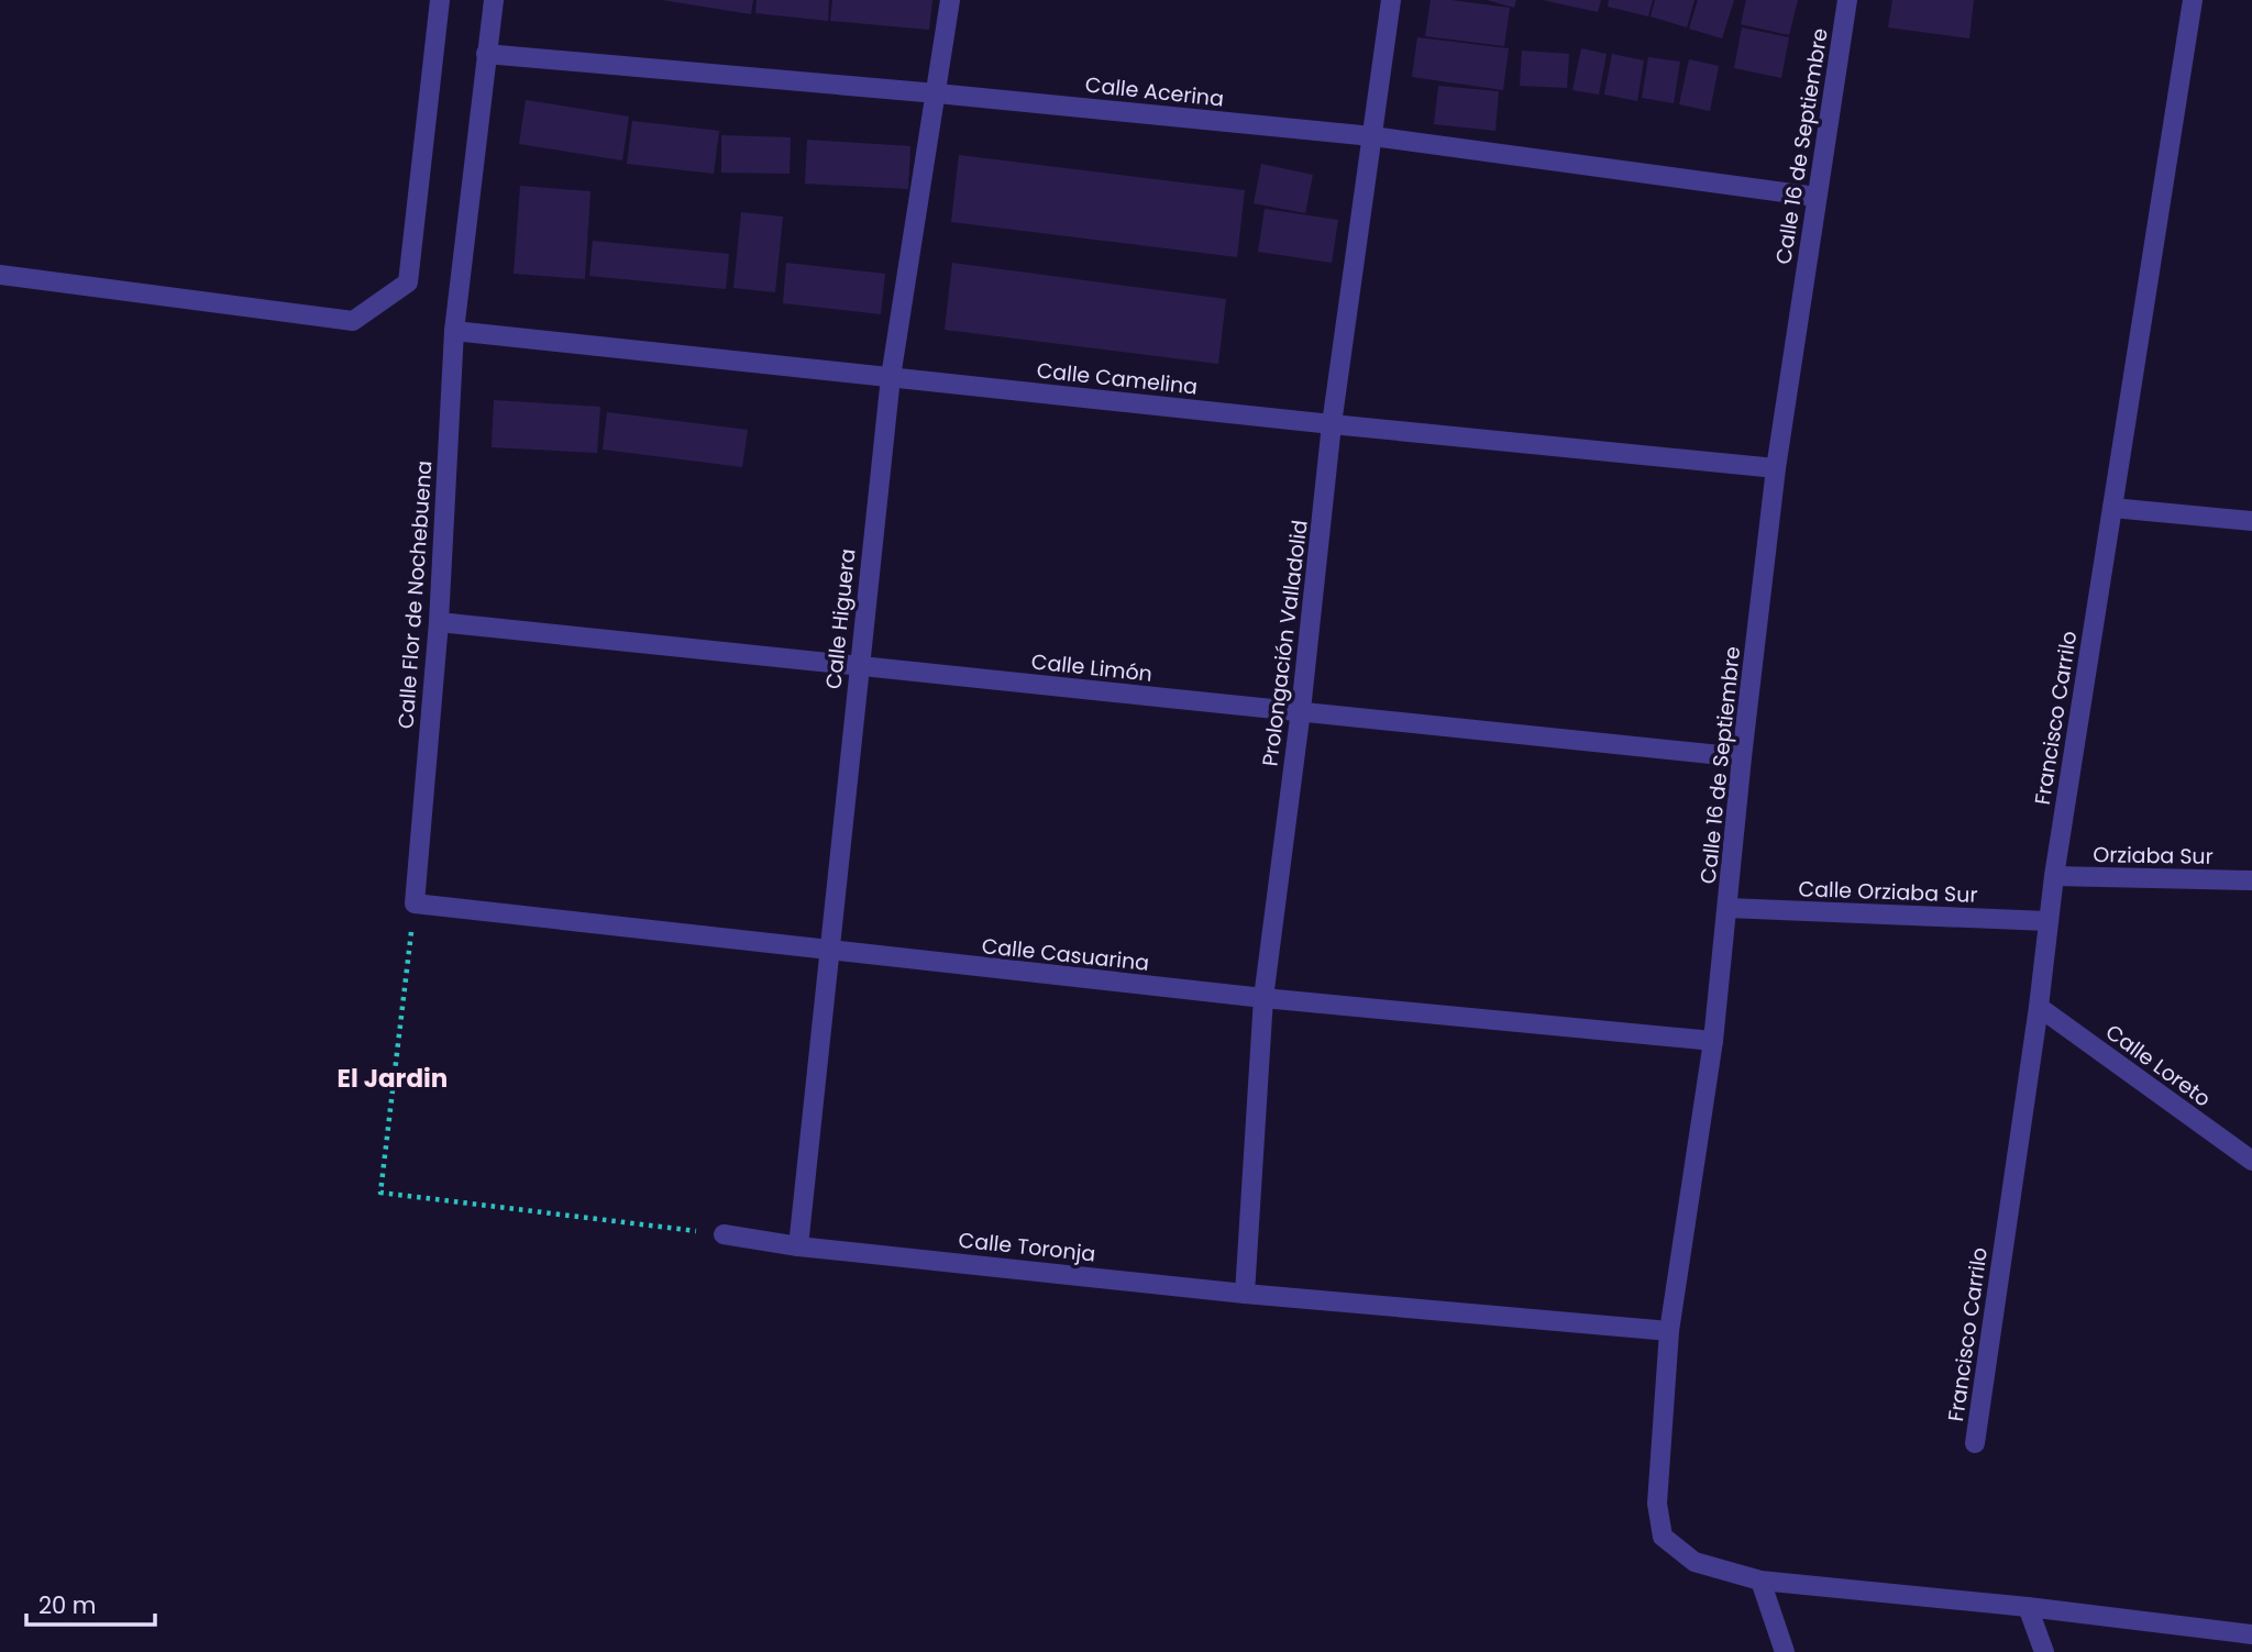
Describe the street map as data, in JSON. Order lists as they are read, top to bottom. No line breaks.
{"streets":{"street":["Calle Acerina","Calle 16 de Septiembre","Calle Camelina","Calle Flor de Nochebuena","Calle Higuera","Prolongación Valladolid","Calle Limón","Francisco Carrilo","Orziaba Sur","Calle Orziaba Sur","Calle Casuarina","Calle Loreto","Calle Toronja"]},"crossings":[["Calle Acerina","Calle 16 de Septiembre"],["Calle Acerina","Calle Flor de Nochebuena"],["Calle Acerina","Calle Higuera"],["Calle Acerina","Prolongación Valladolid"],["Calle 16 de Septiembre","Calle Camelina"],["Calle 16 de Septiembre","Calle Limón"],["Calle 16 de Septiembre","Calle Orziaba Sur"],["Calle 16 de Septiembre","Calle Casuarina"],["Calle 16 de Septiembre","Calle Toronja"],["Calle Camelina","Calle Flor de Nochebuena"],["Calle Camelina","Calle Higuera"],["Calle Camelina","Prolongación Valladolid"],["Calle Flor de Nochebuena","Calle Limón"],["Calle Flor de Nochebuena","Calle Casuarina"],["Calle Higuera","Calle Limón"],["Calle Higuera","Calle Casuarina"],["Calle Higuera","Calle Toronja"],["Prolongación Valladolid","Calle Limón"],["Prolongación Valladolid","Calle Casuarina"],["Prolongación Valladolid","Calle Toronja"],["Francisco Carrilo","Orziaba Sur"],["Francisco Carrilo","Calle Orziaba Sur"],["Francisco Carrilo","Calle Loreto"]],"districts":["El Jardin"],"scale_bar":"20 m"}
